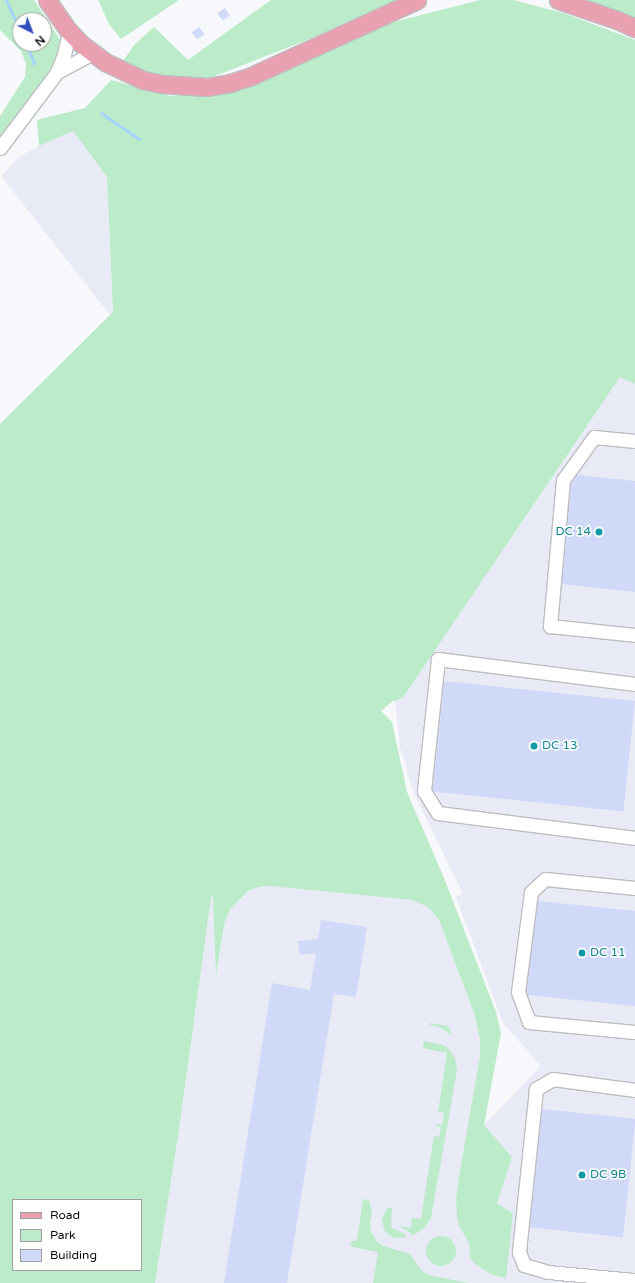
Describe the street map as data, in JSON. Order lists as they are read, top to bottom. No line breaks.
{"places":["DC 14","DC 13","DC 11","DC 9B"],"legend":["Road","Park","Building"],"north":"bottom right"}
